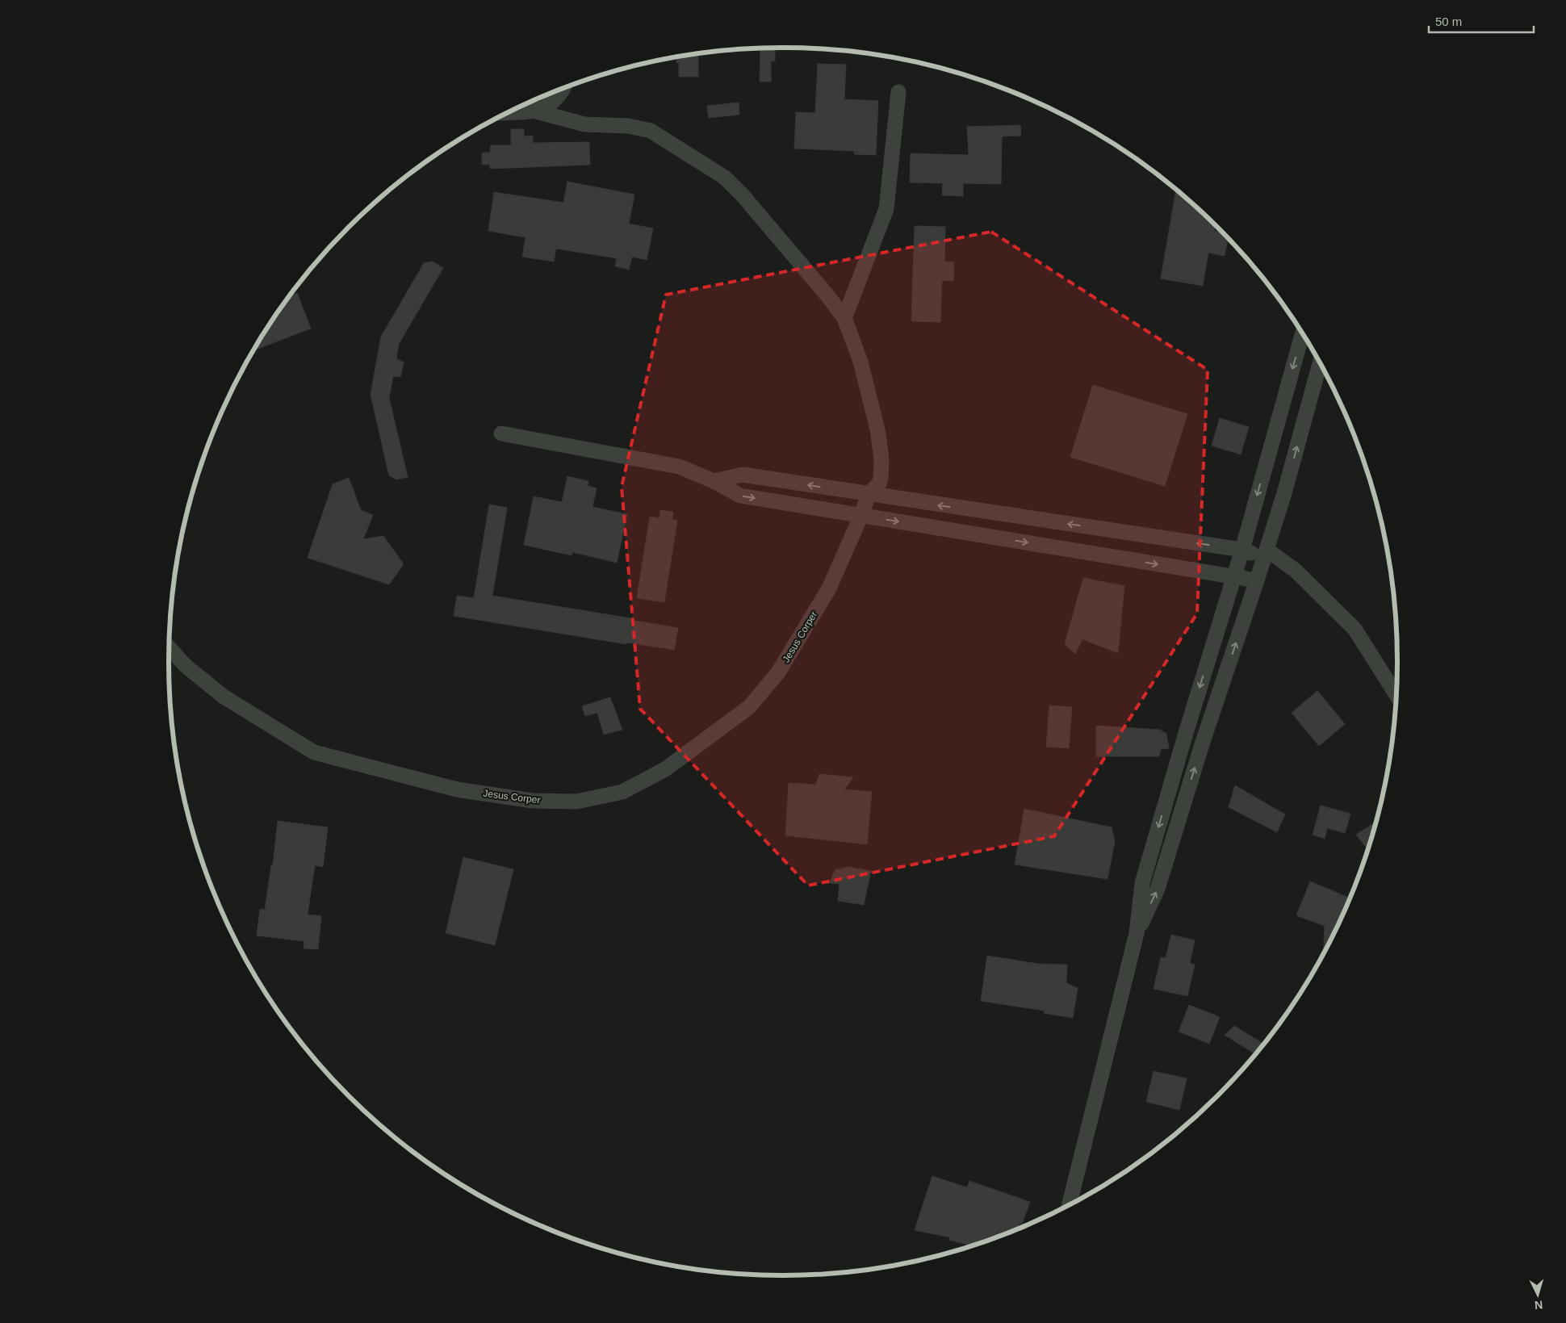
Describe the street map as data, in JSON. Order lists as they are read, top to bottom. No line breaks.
{"streets":{"street":["Jesus Corper"]},"scale_bar":"50 m","north":"bottom"}
